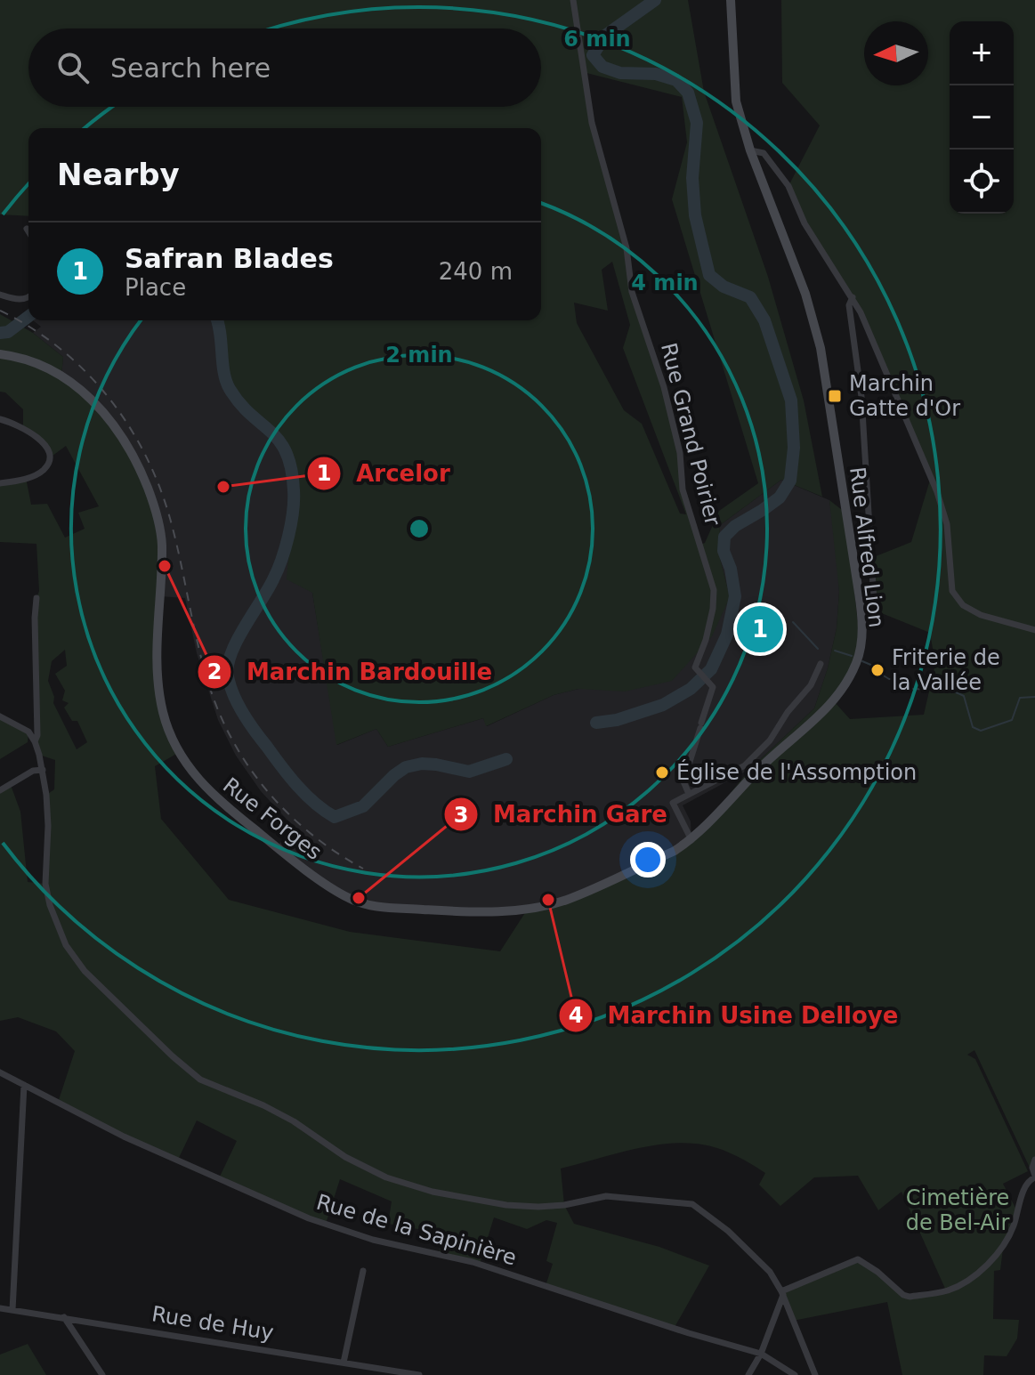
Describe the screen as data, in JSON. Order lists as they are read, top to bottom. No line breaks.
{"streets":{"main road":["Rue Alfred Lion","Rue Forges"],"street":["Rue Grand Poirier","Rue de la Sapinière","Rue de Huy"]},"crossings":[["Rue Alfred Lion","Rue Forges"]],"parks":["Cimetière de Bel-Air"],"places":{"transit":["Marchin Gatte d'Or"],"other":["Arcelor","Marchin Bardouille","Friterie de la Vallée","Église de l'Assomption","Marchin Gare","Marchin Usine Delloye"]},"north":"left","page":{"map_buttons":["+","−"],"search":"Search here","heading":"Nearby","list":[{"mark":"1","name":"Safran Blades","note":"Place","value":"240 m"}],"pins":"1"},"rings":["6 min","4 min","2 min"]}
